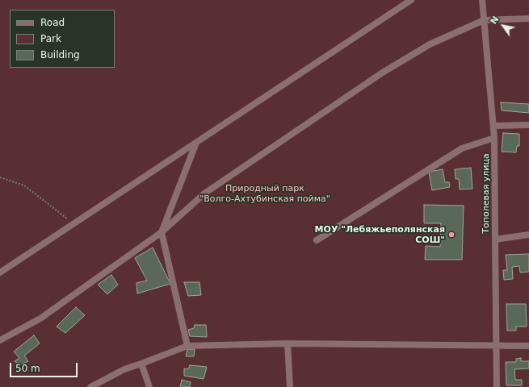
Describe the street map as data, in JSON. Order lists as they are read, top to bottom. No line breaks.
{"streets":{"street":["Тополевая улица"]},"parks":["Природный парк \"Волго-Ахтубинская пойма\""],"places":["МОУ \"Лебяжьеполянская СОШ\""],"legend":["Road","Park","Building"],"scale_bar":"50 m","north":"top left"}
